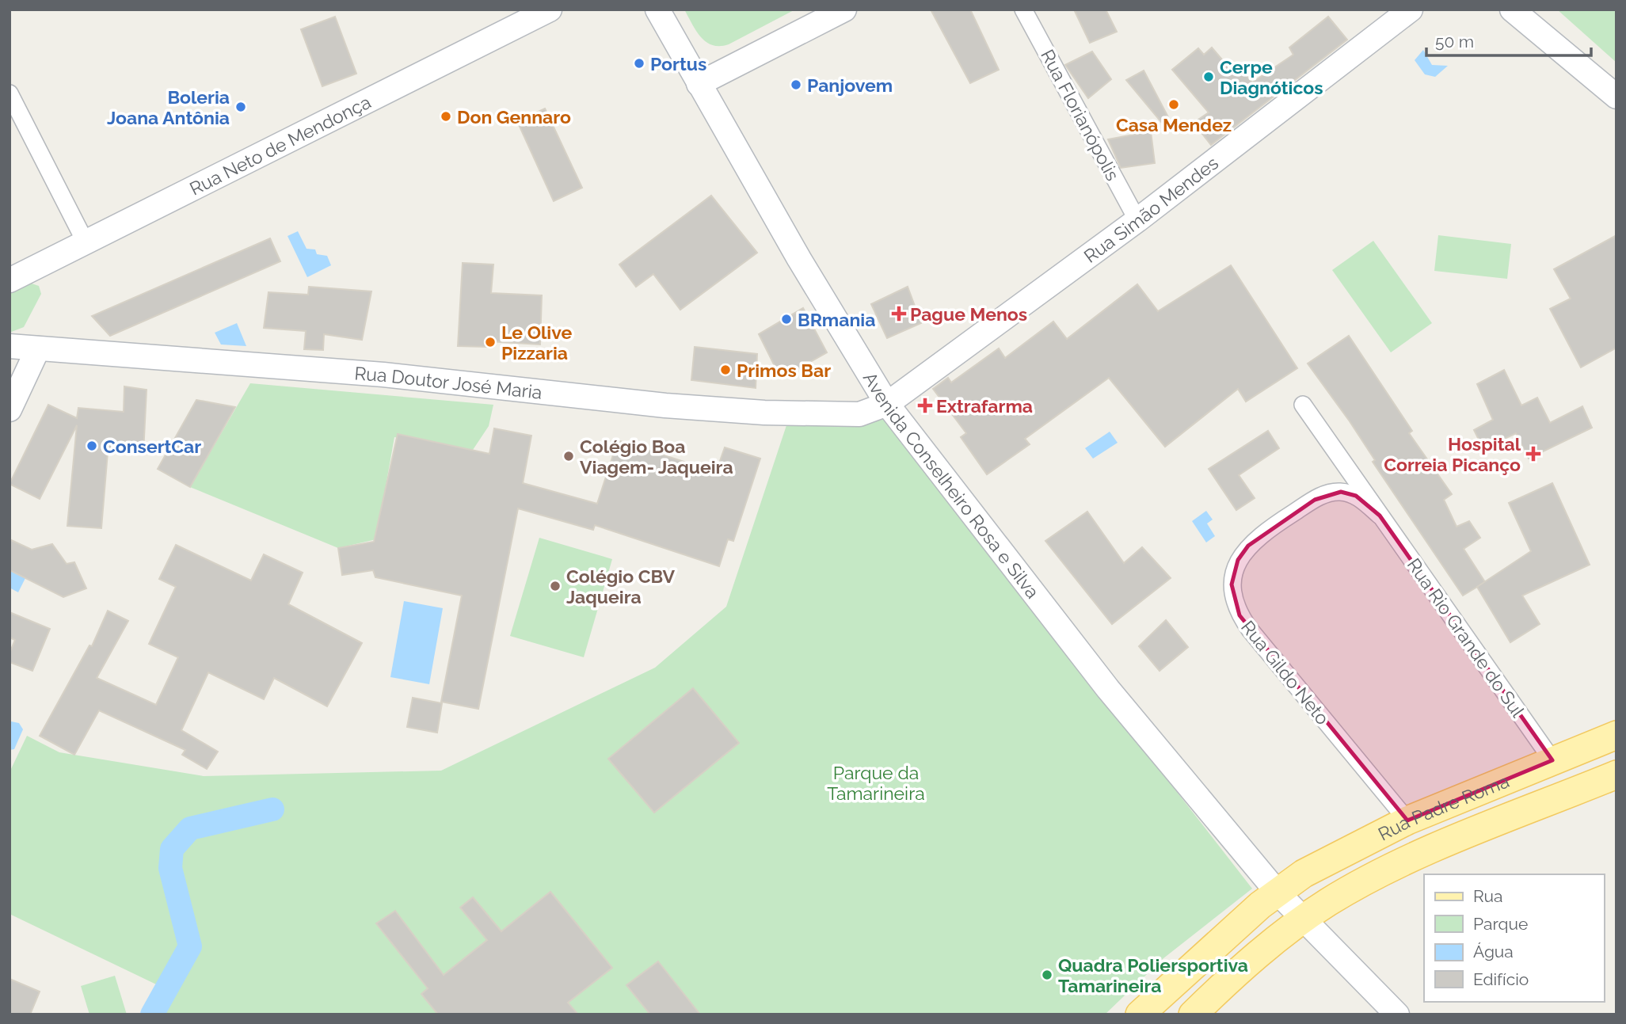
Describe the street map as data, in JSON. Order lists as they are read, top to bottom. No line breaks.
{"streets":{"main road":["Rua Padre Roma"],"street":["Rua Florianópolis","Rua Neto de Mendonça","Rua Simão Mendes","Rua Doutor José Maria","Avenida Conselheiro Rosa e Silva","Rua Rio Grande do Sul","Rua Gildo Neto"]},"crossings":[["Rua Florianópolis","Rua Simão Mendes"],["Rua Simão Mendes","Rua Doutor José Maria"],["Rua Simão Mendes","Avenida Conselheiro Rosa e Silva"],["Rua Doutor José Maria","Avenida Conselheiro Rosa e Silva"],["Avenida Conselheiro Rosa e Silva","Rua Padre Roma"],["Rua Rio Grande do Sul","Rua Gildo Neto"],["Rua Rio Grande do Sul","Rua Padre Roma"],["Rua Gildo Neto","Rua Padre Roma"]],"parks":["Parque da Tamarineira"],"places":{"other":["Portus","Cerpe Diagnóticos","Panjovem","Casa Mendez","Boleria Joana Antônia","Don Gennaro","BRmania","Le Olive Pizzaria","Primos Bar","ConsertCar","Colégio Boa Viagem- Jaqueira","Colégio CBV Jaqueira","Quadra Poliersportiva Tamarineira"],"health":["Pague Menos","Extrafarma","Hospital Correia Picanço"]},"legend":["Rua","Parque","Água","Edifício"],"scale_bar":"50 m"}
